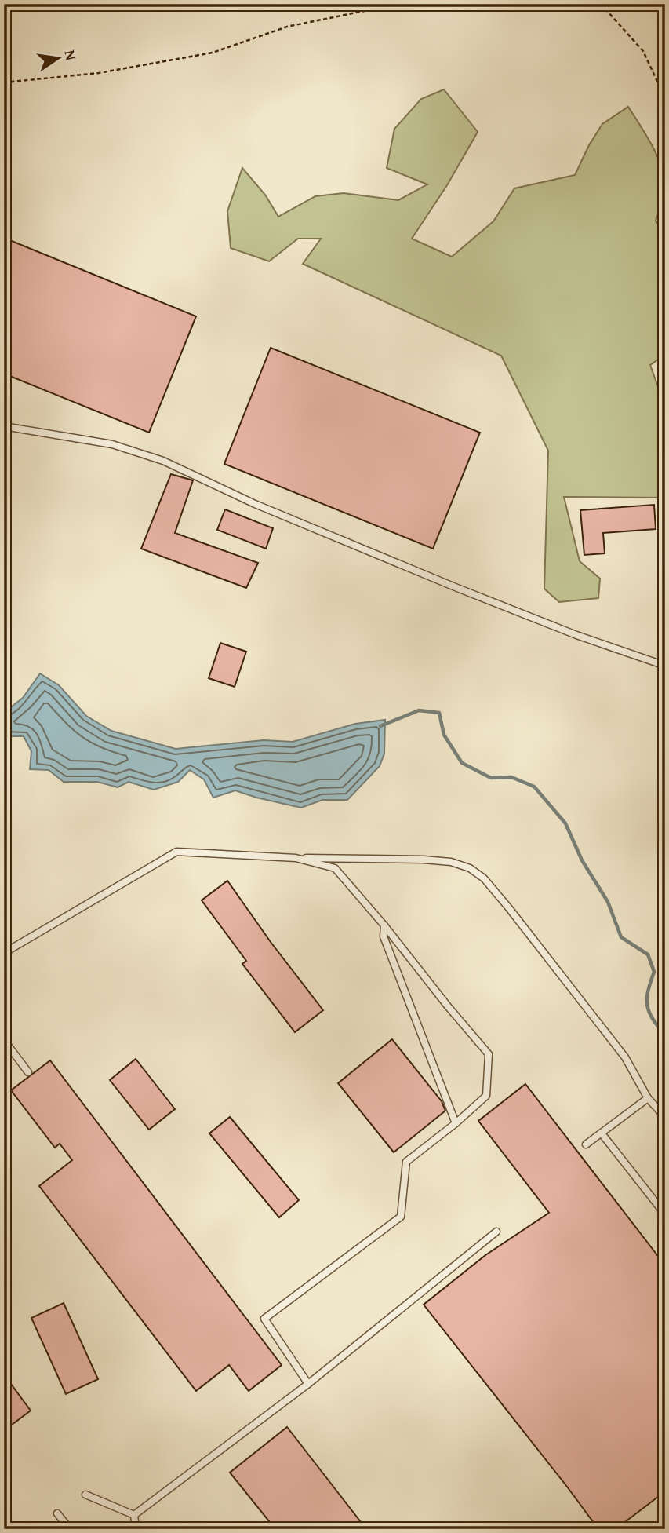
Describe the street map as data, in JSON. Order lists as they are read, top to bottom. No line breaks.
{"north":"right"}
